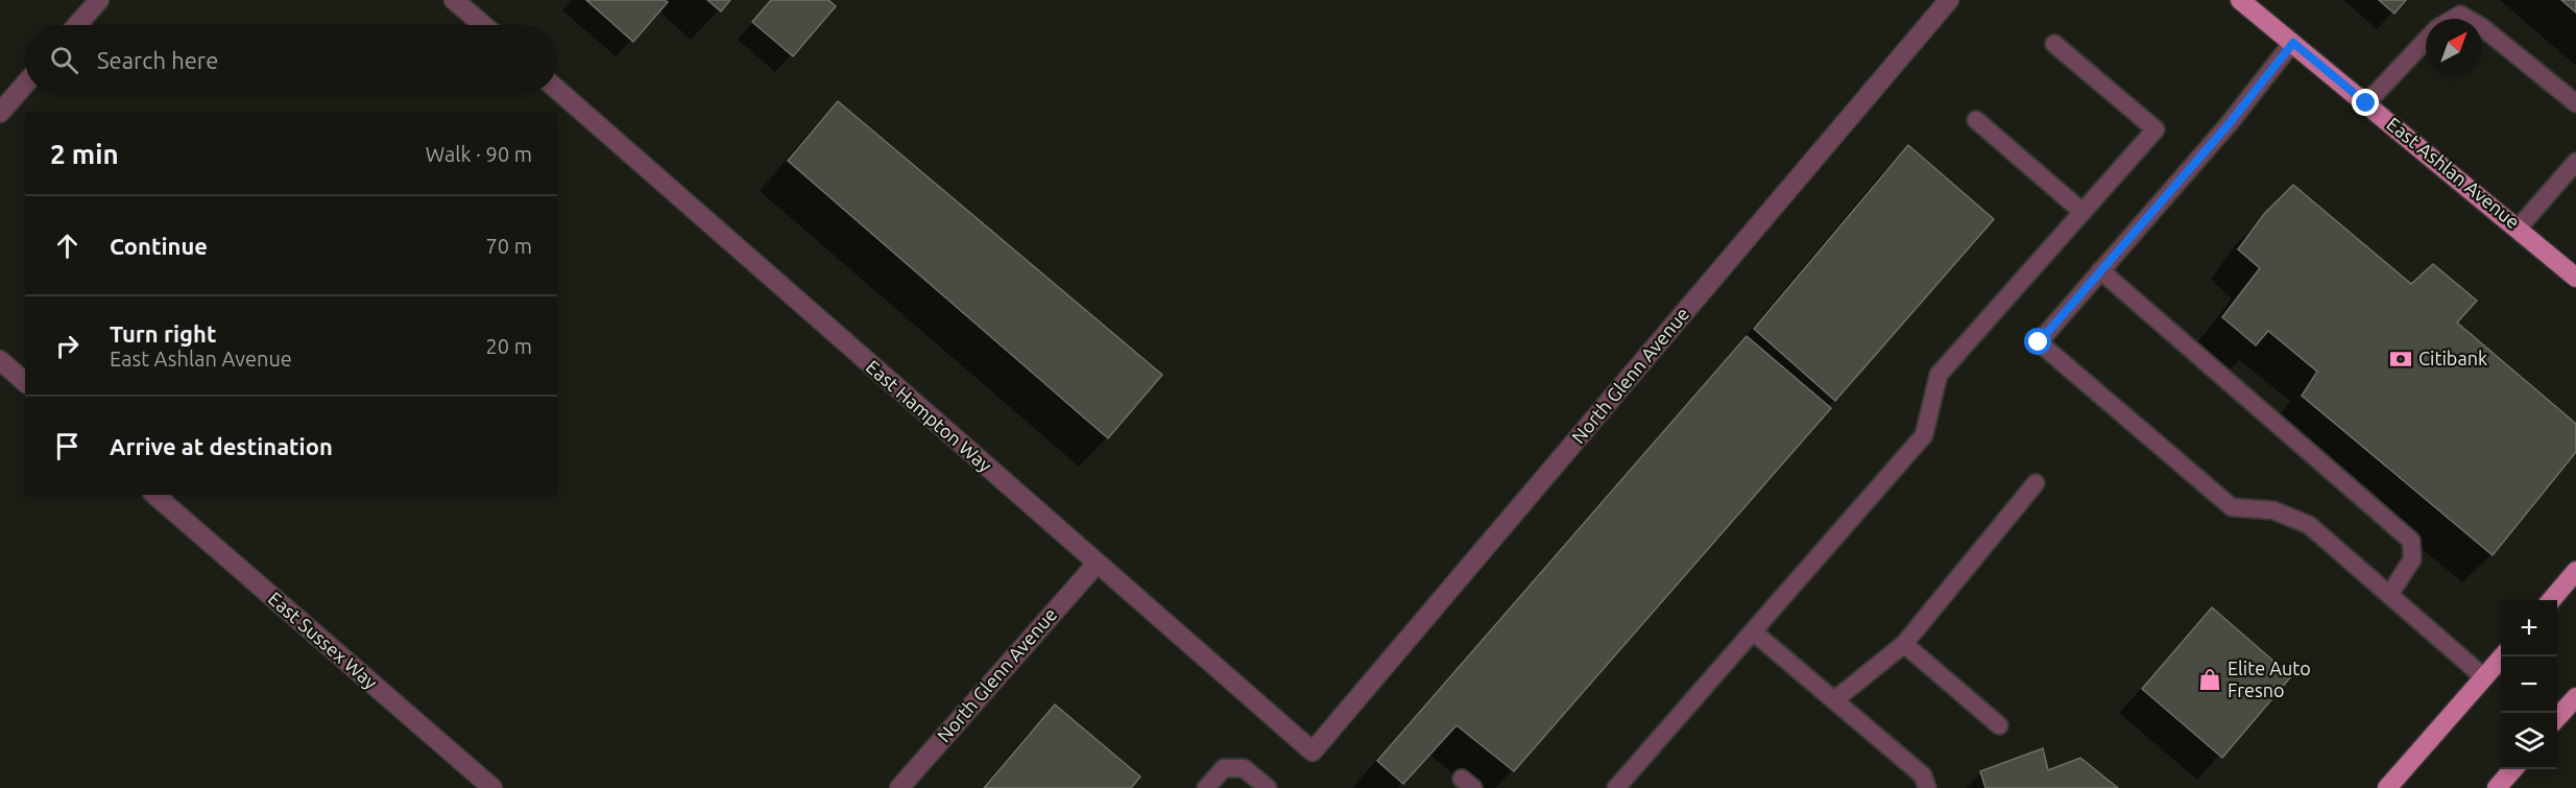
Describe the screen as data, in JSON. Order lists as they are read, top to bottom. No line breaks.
{"streets":{"main road":["East Ashlan Avenue"],"street":["North Glenn Avenue","East Hampton Way","East Sussex Way"]},"crossings":[["North Glenn Avenue","East Hampton Way"]],"places":{"bank":["Citibank"],"shop":["Elite Auto Fresno"]},"north":"top right","page":{"search":"Search here","heading":["2 min","Walk · 90 m"],"list":[["Continue","70 m"],["Turn right","East Ashlan Avenue","20 m"],"Arrive at destination"],"map_buttons":["+","−"]}}
